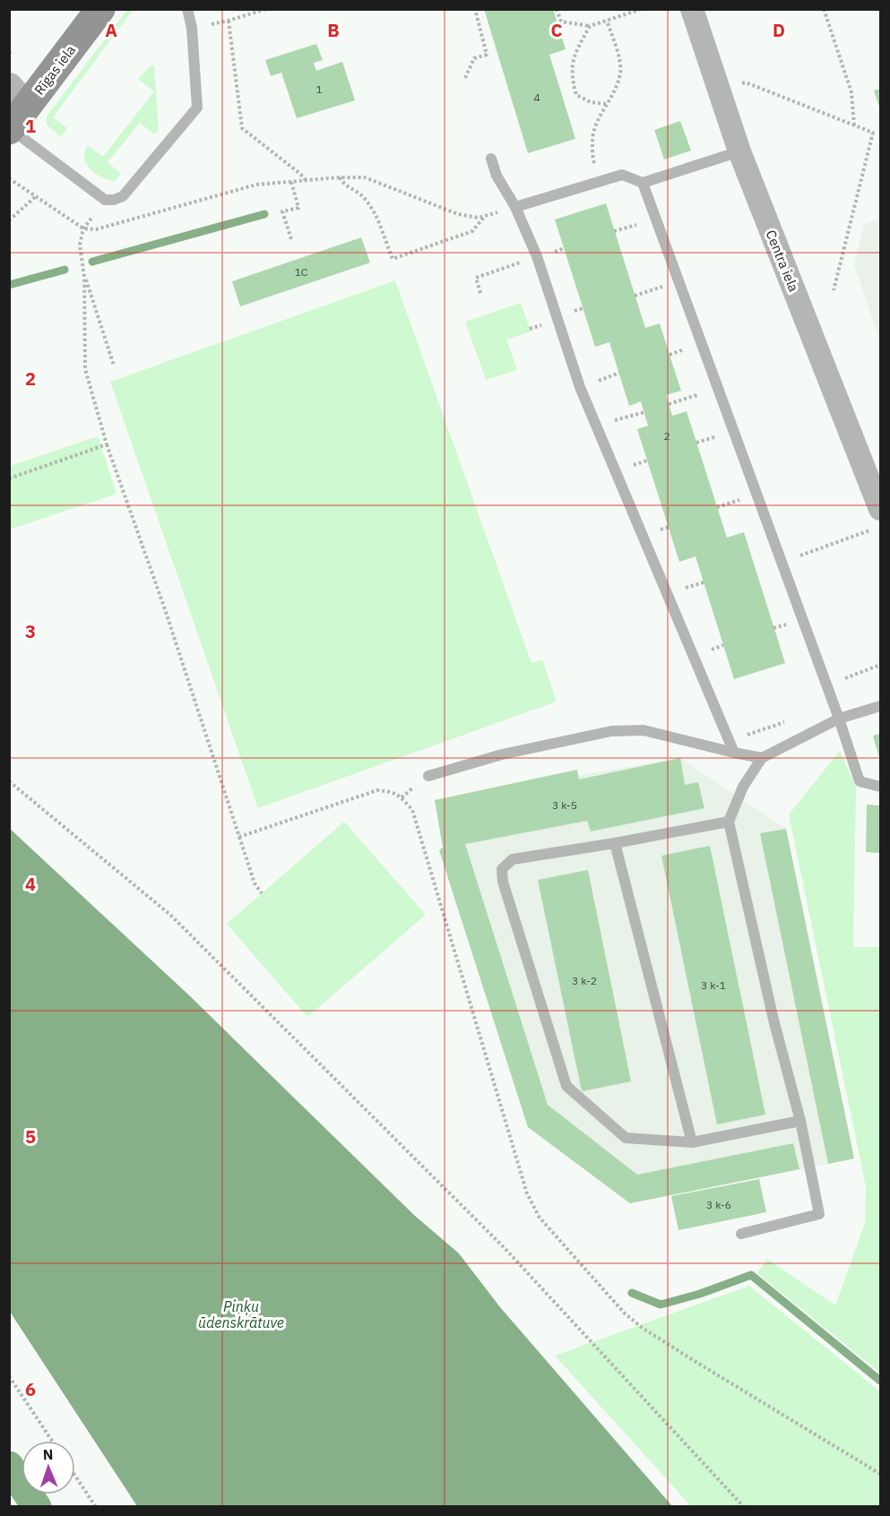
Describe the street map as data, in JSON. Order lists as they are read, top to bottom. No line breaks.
{"streets":{"main road":["Rīgas iela"],"street":["Centra iela"]},"water":["Piņķu ūdenskrātuve"],"house_numbers":["1","4","1C","2","3 k-5","3 k-2","3 k-1","3 k-6"],"north":"top","grid":{"columns":["A","B","C","D"],"rows":["1","2","3","4","5","6"]}}
